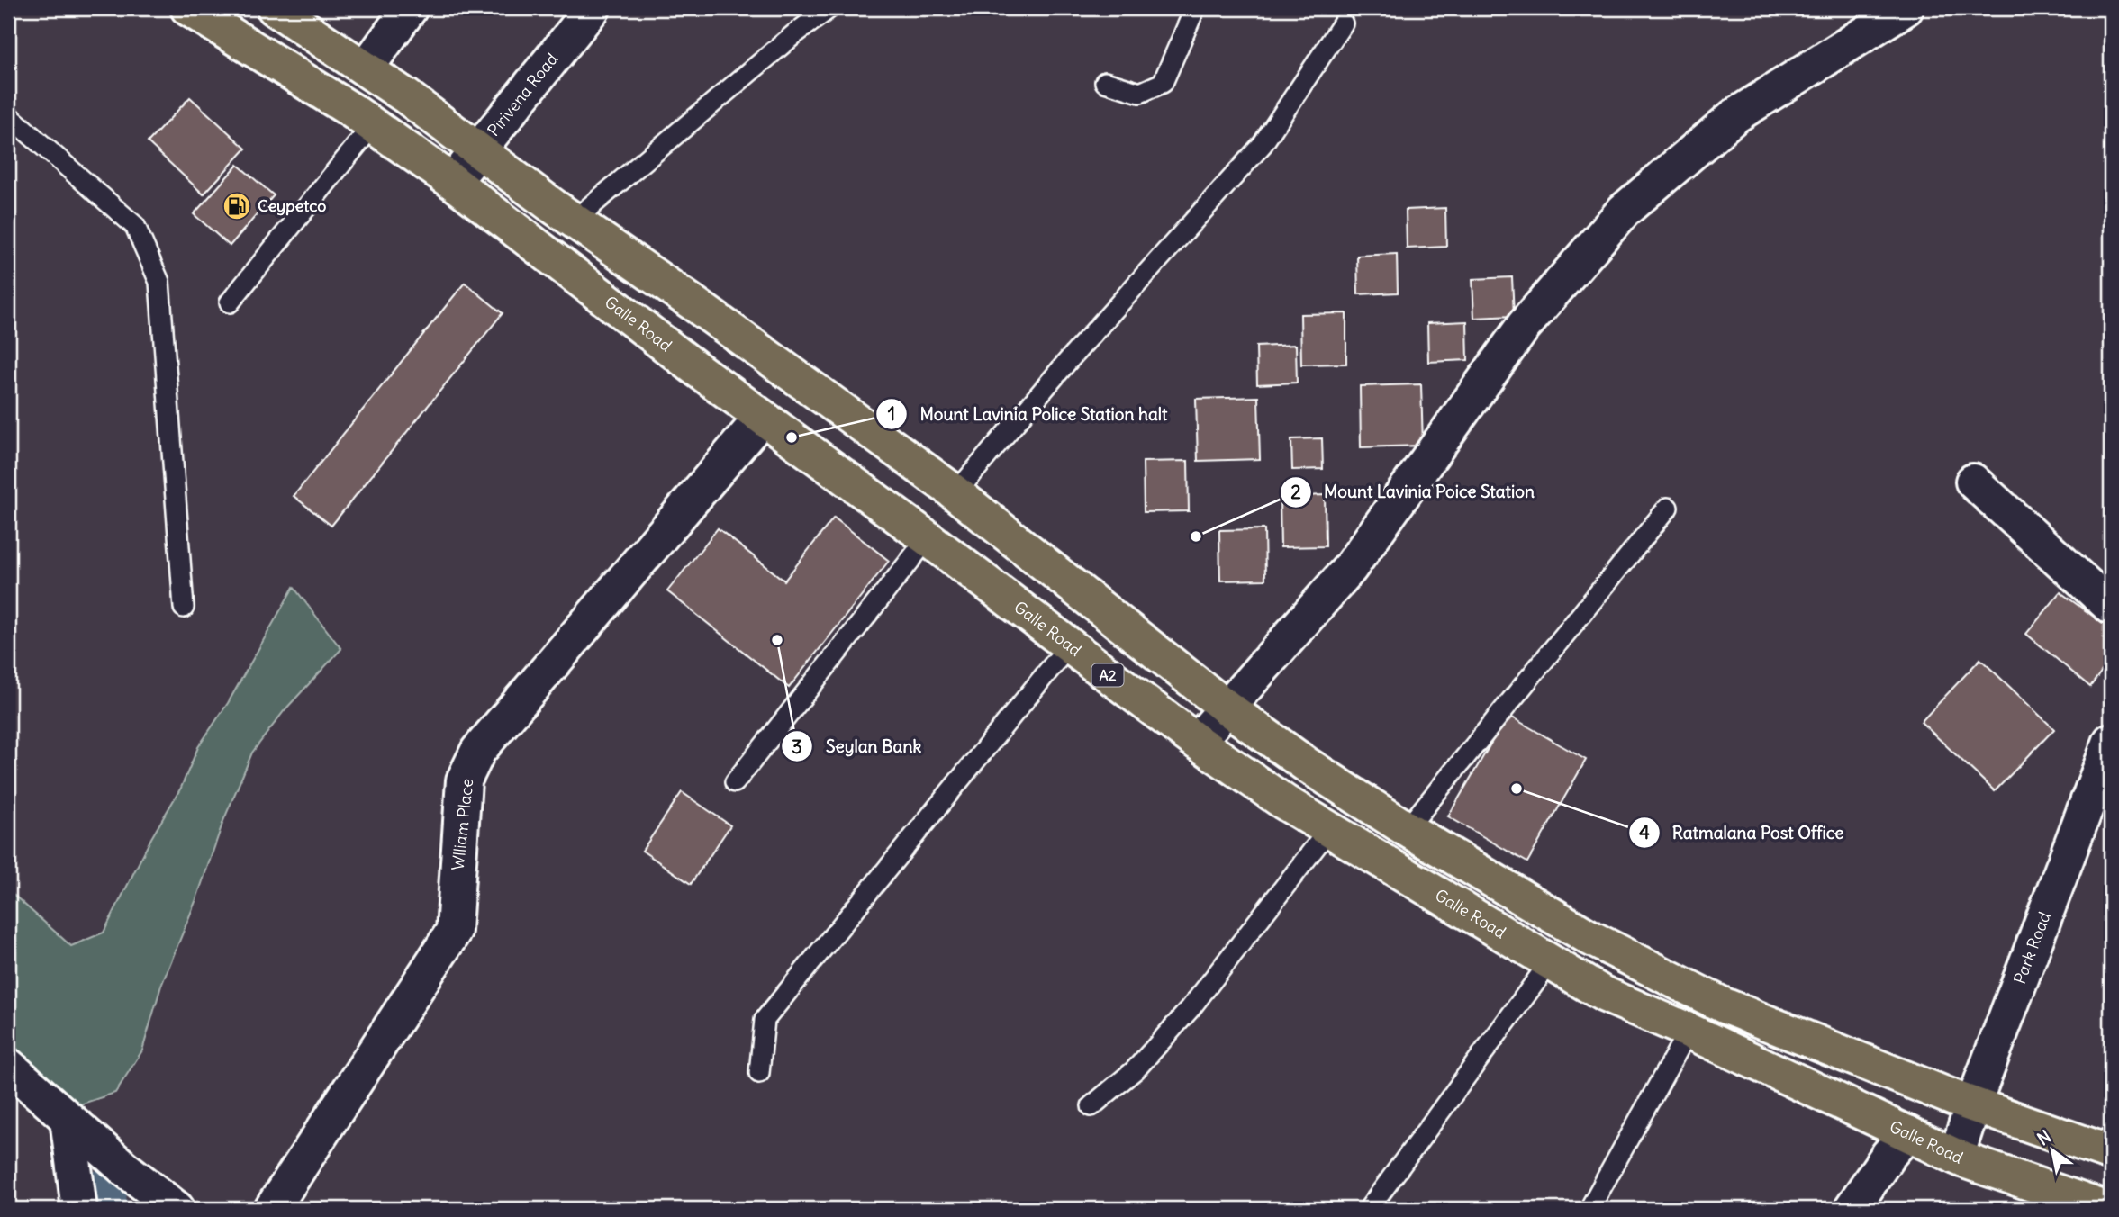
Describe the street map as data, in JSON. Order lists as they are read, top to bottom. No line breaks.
{"streets":{"highway":["Galle Road","A2"],"street":["Pirivena Road","Wlliam Place","Park Road"]},"crossings":[["Pirivena Road","Galle Road"],["Galle Road","Wlliam Place"],["Galle Road","Park Road"]],"places":{"fuel station":["Ceypetco"],"other":["Mount Lavinia Police Station halt","Mount Lavinia Poice Station","Seylan Bank","Ratmalana Post Office"]},"north":"top left"}
